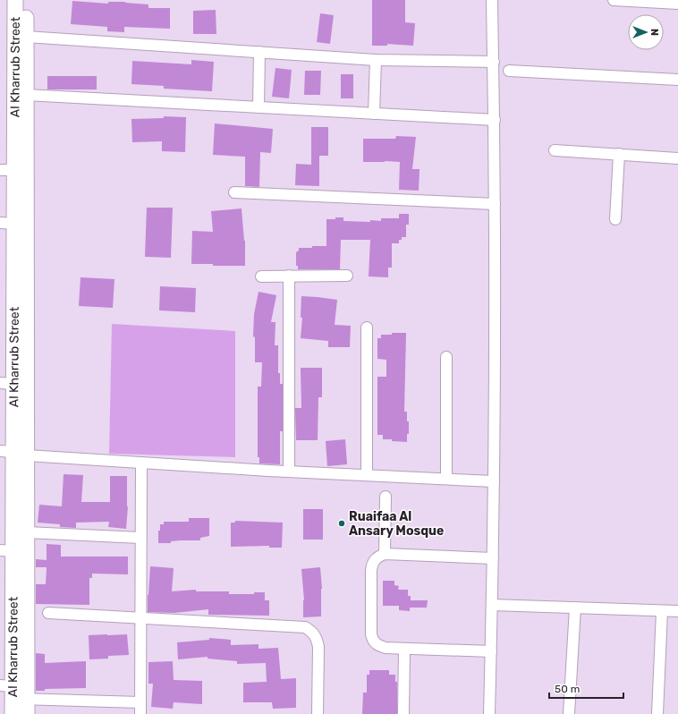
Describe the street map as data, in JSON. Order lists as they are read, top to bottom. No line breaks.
{"streets":{"main road":["Al Kharrub Street"]},"places":["Ruaifaa Al Ansary Mosque"],"scale_bar":"50 m","north":"right"}
